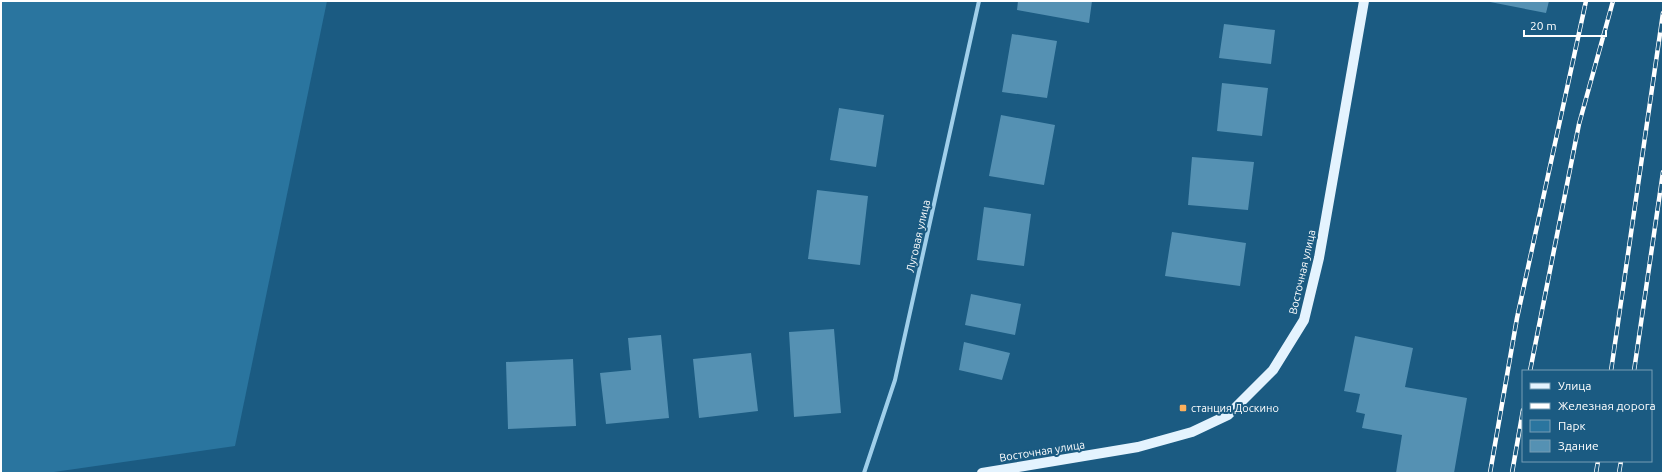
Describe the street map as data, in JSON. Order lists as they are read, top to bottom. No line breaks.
{"streets":{"main road":["Восточная улица"],"street":["Луговая улица"]},"places":{"transit":["станция Доскино"]},"legend":["Улица","Железная дорога","Парк","Здание"],"scale_bar":"20 m"}
